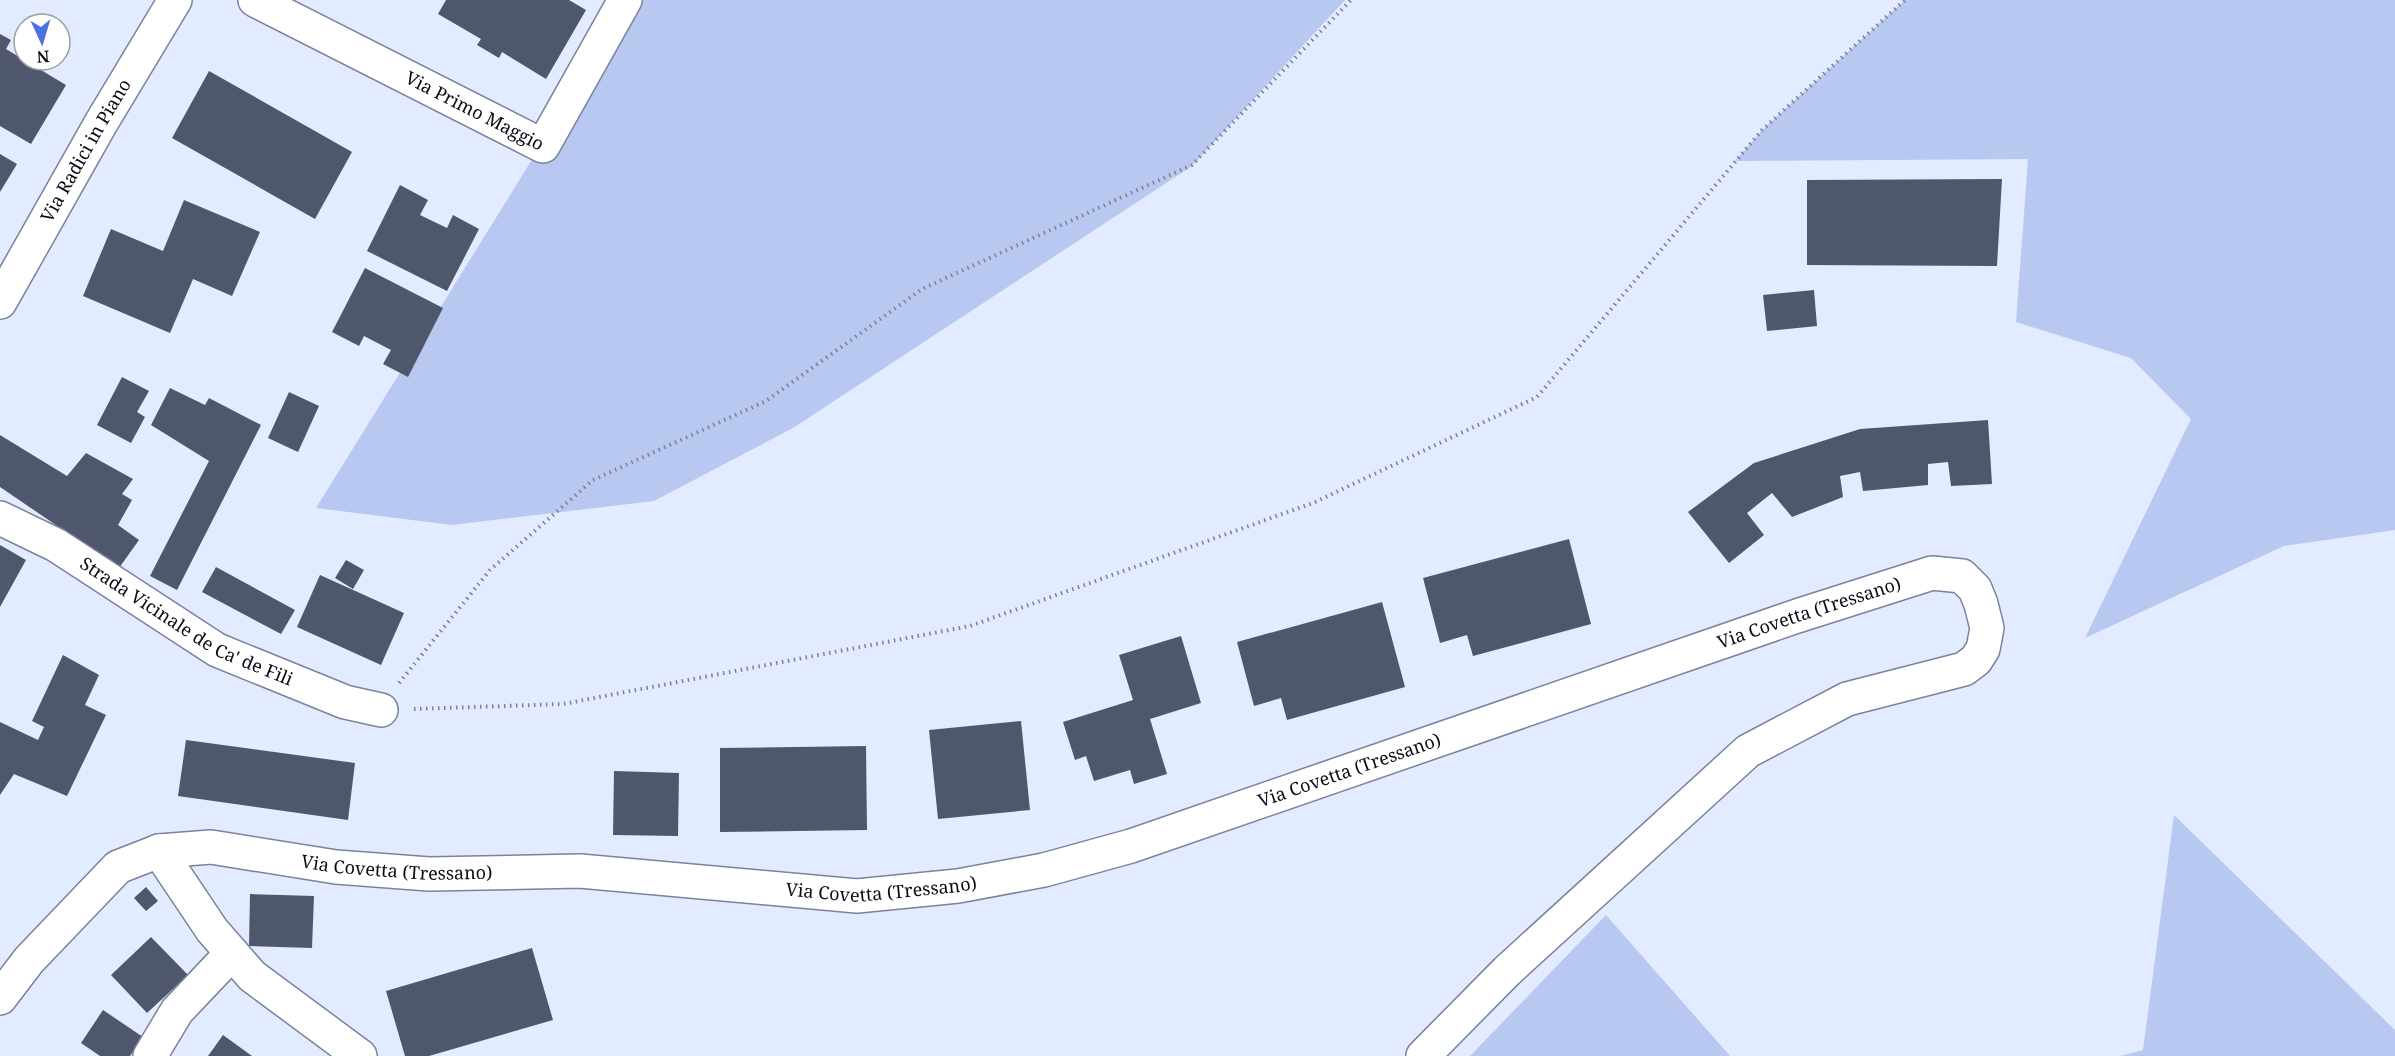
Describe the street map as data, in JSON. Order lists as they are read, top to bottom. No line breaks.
{"streets":{"street":["Via Primo Maggio","Via Radici in Piano","Via Covetta (Tressano)","Strada Vicinale de Ca' de Fili"]},"north":"bottom"}
